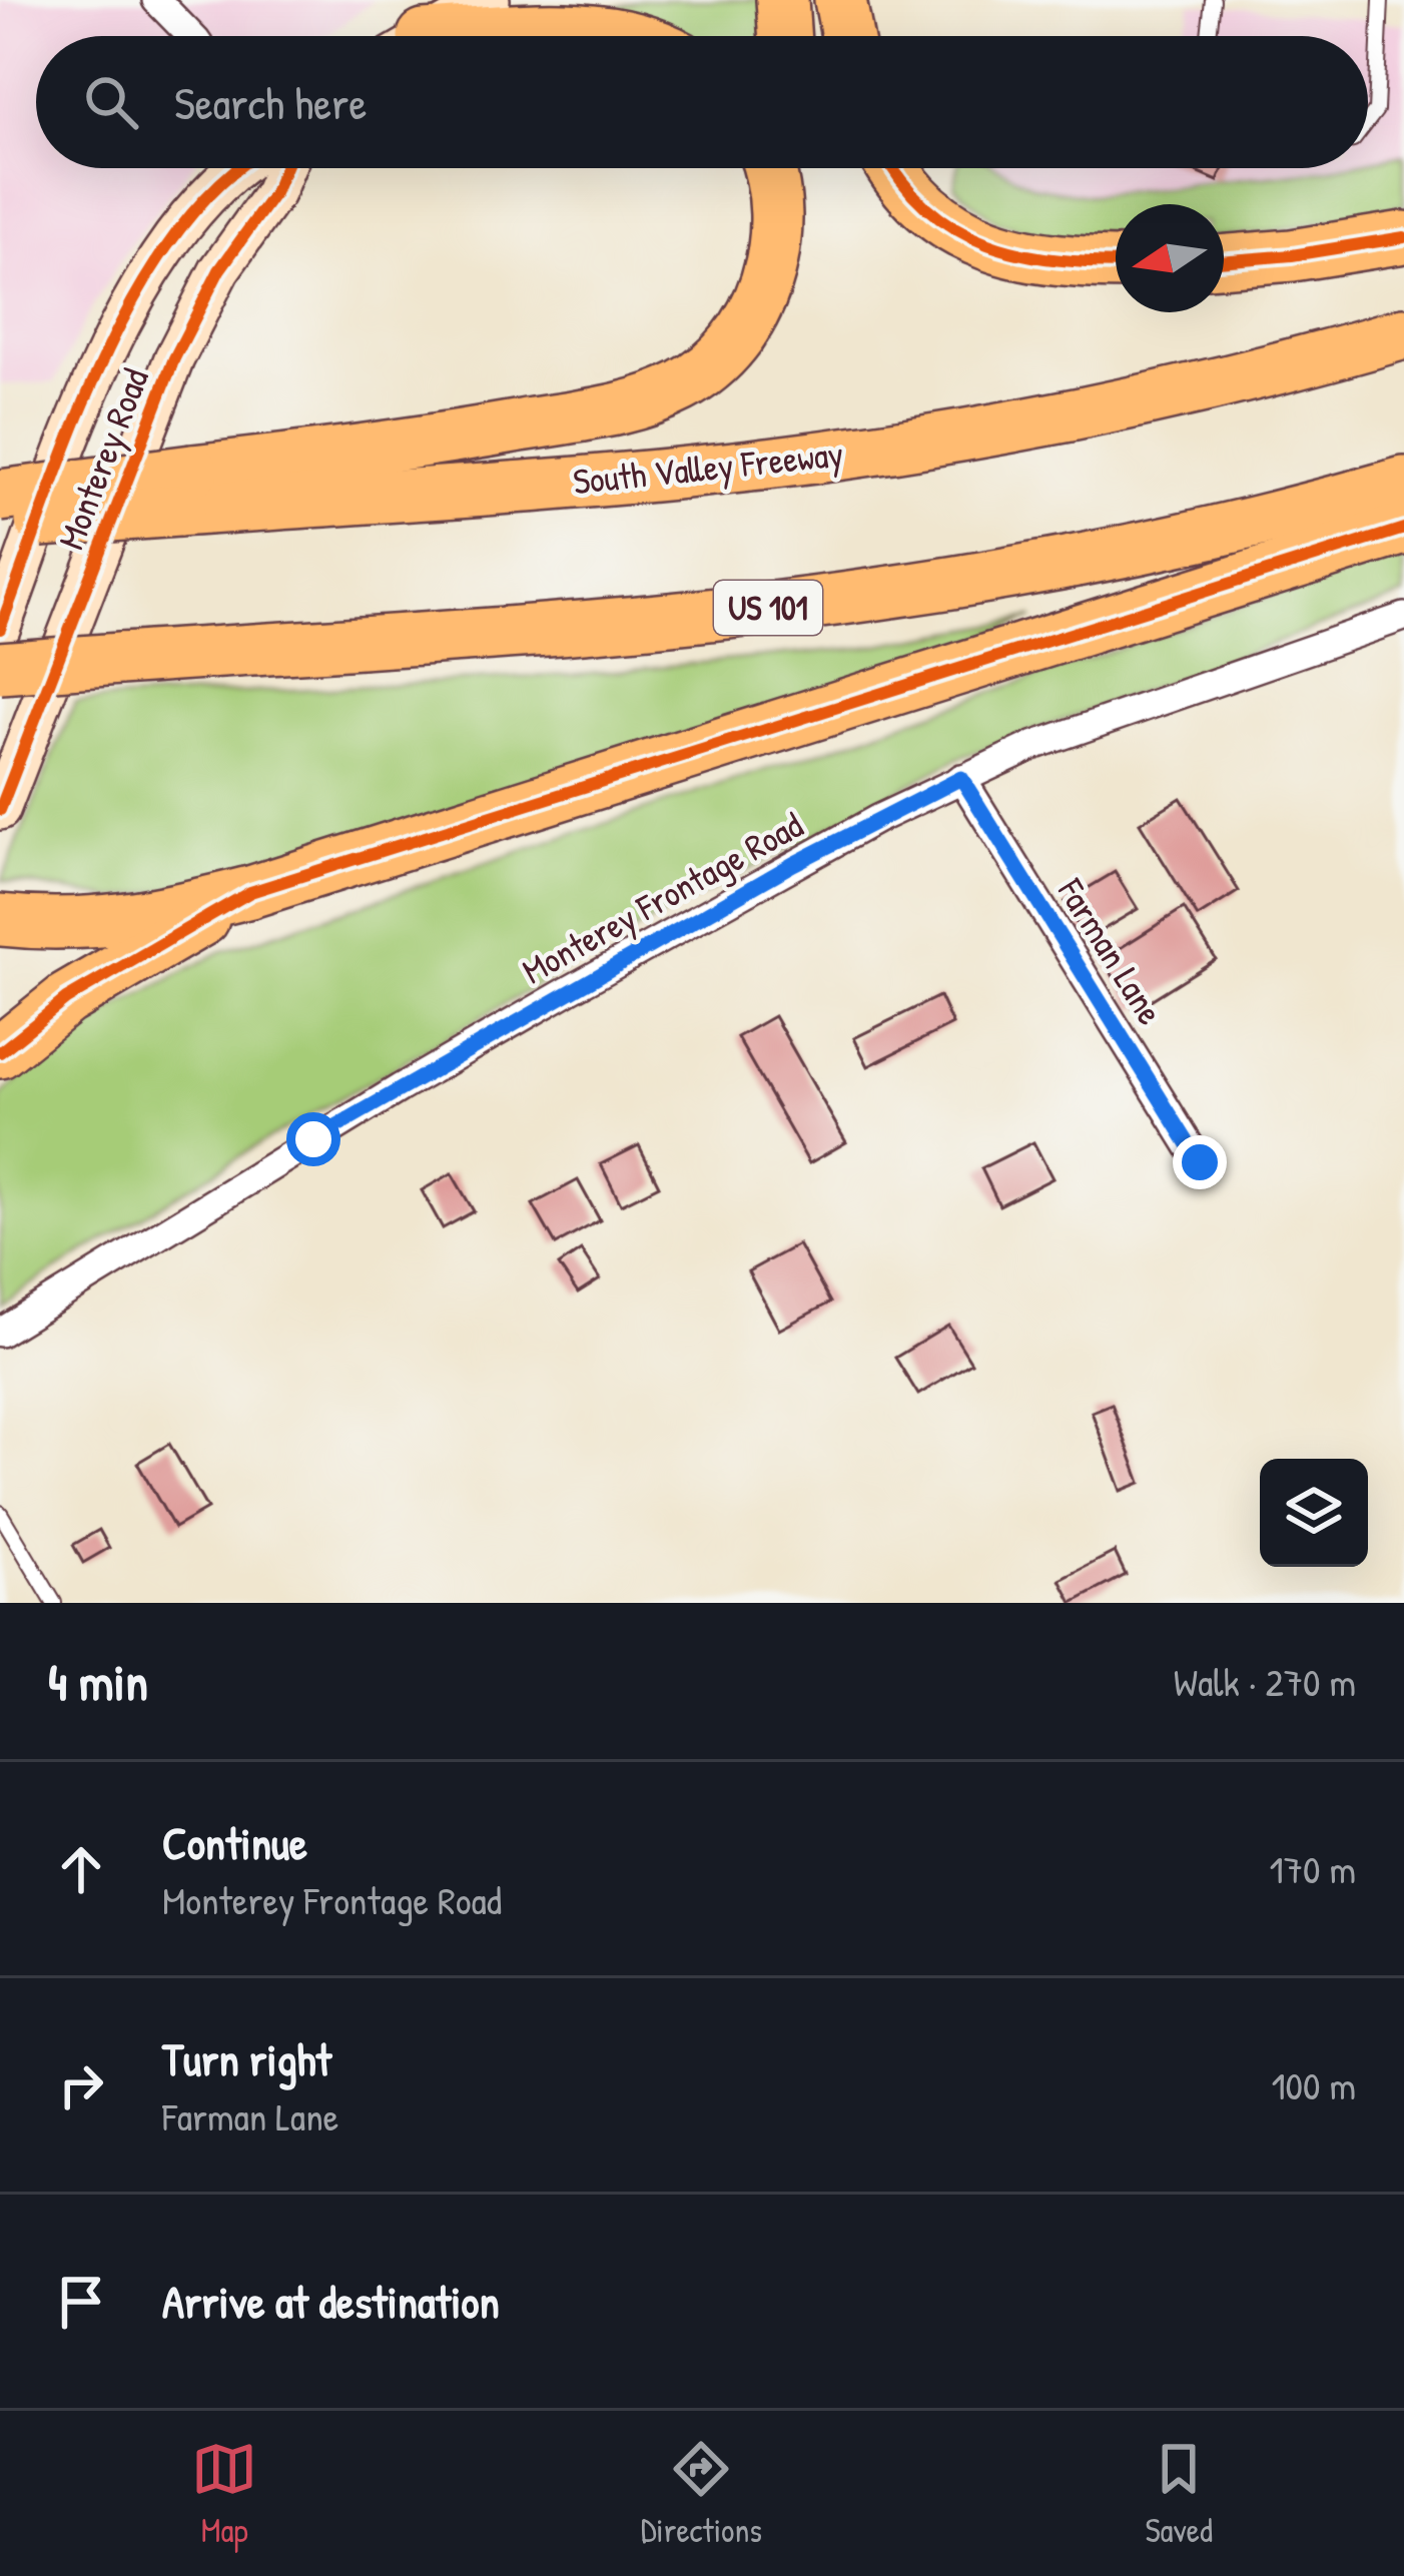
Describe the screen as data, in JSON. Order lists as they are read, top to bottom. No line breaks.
{"streets":{"highway":["South Valley Freeway","US 101"],"main road":["Monterey Road"],"street":["Monterey Frontage Road","Farman Lane"]},"crossings":[["Monterey Frontage Road","Farman Lane"]],"north":"left","page":{"search":"Search here","heading":["4 min","Walk · 270 m"],"list":[["Continue","Monterey Frontage Road","170 m"],["Turn right","Farman Lane","100 m"],"Arrive at destination"],"nav":["Map","Directions","Saved"]}}
